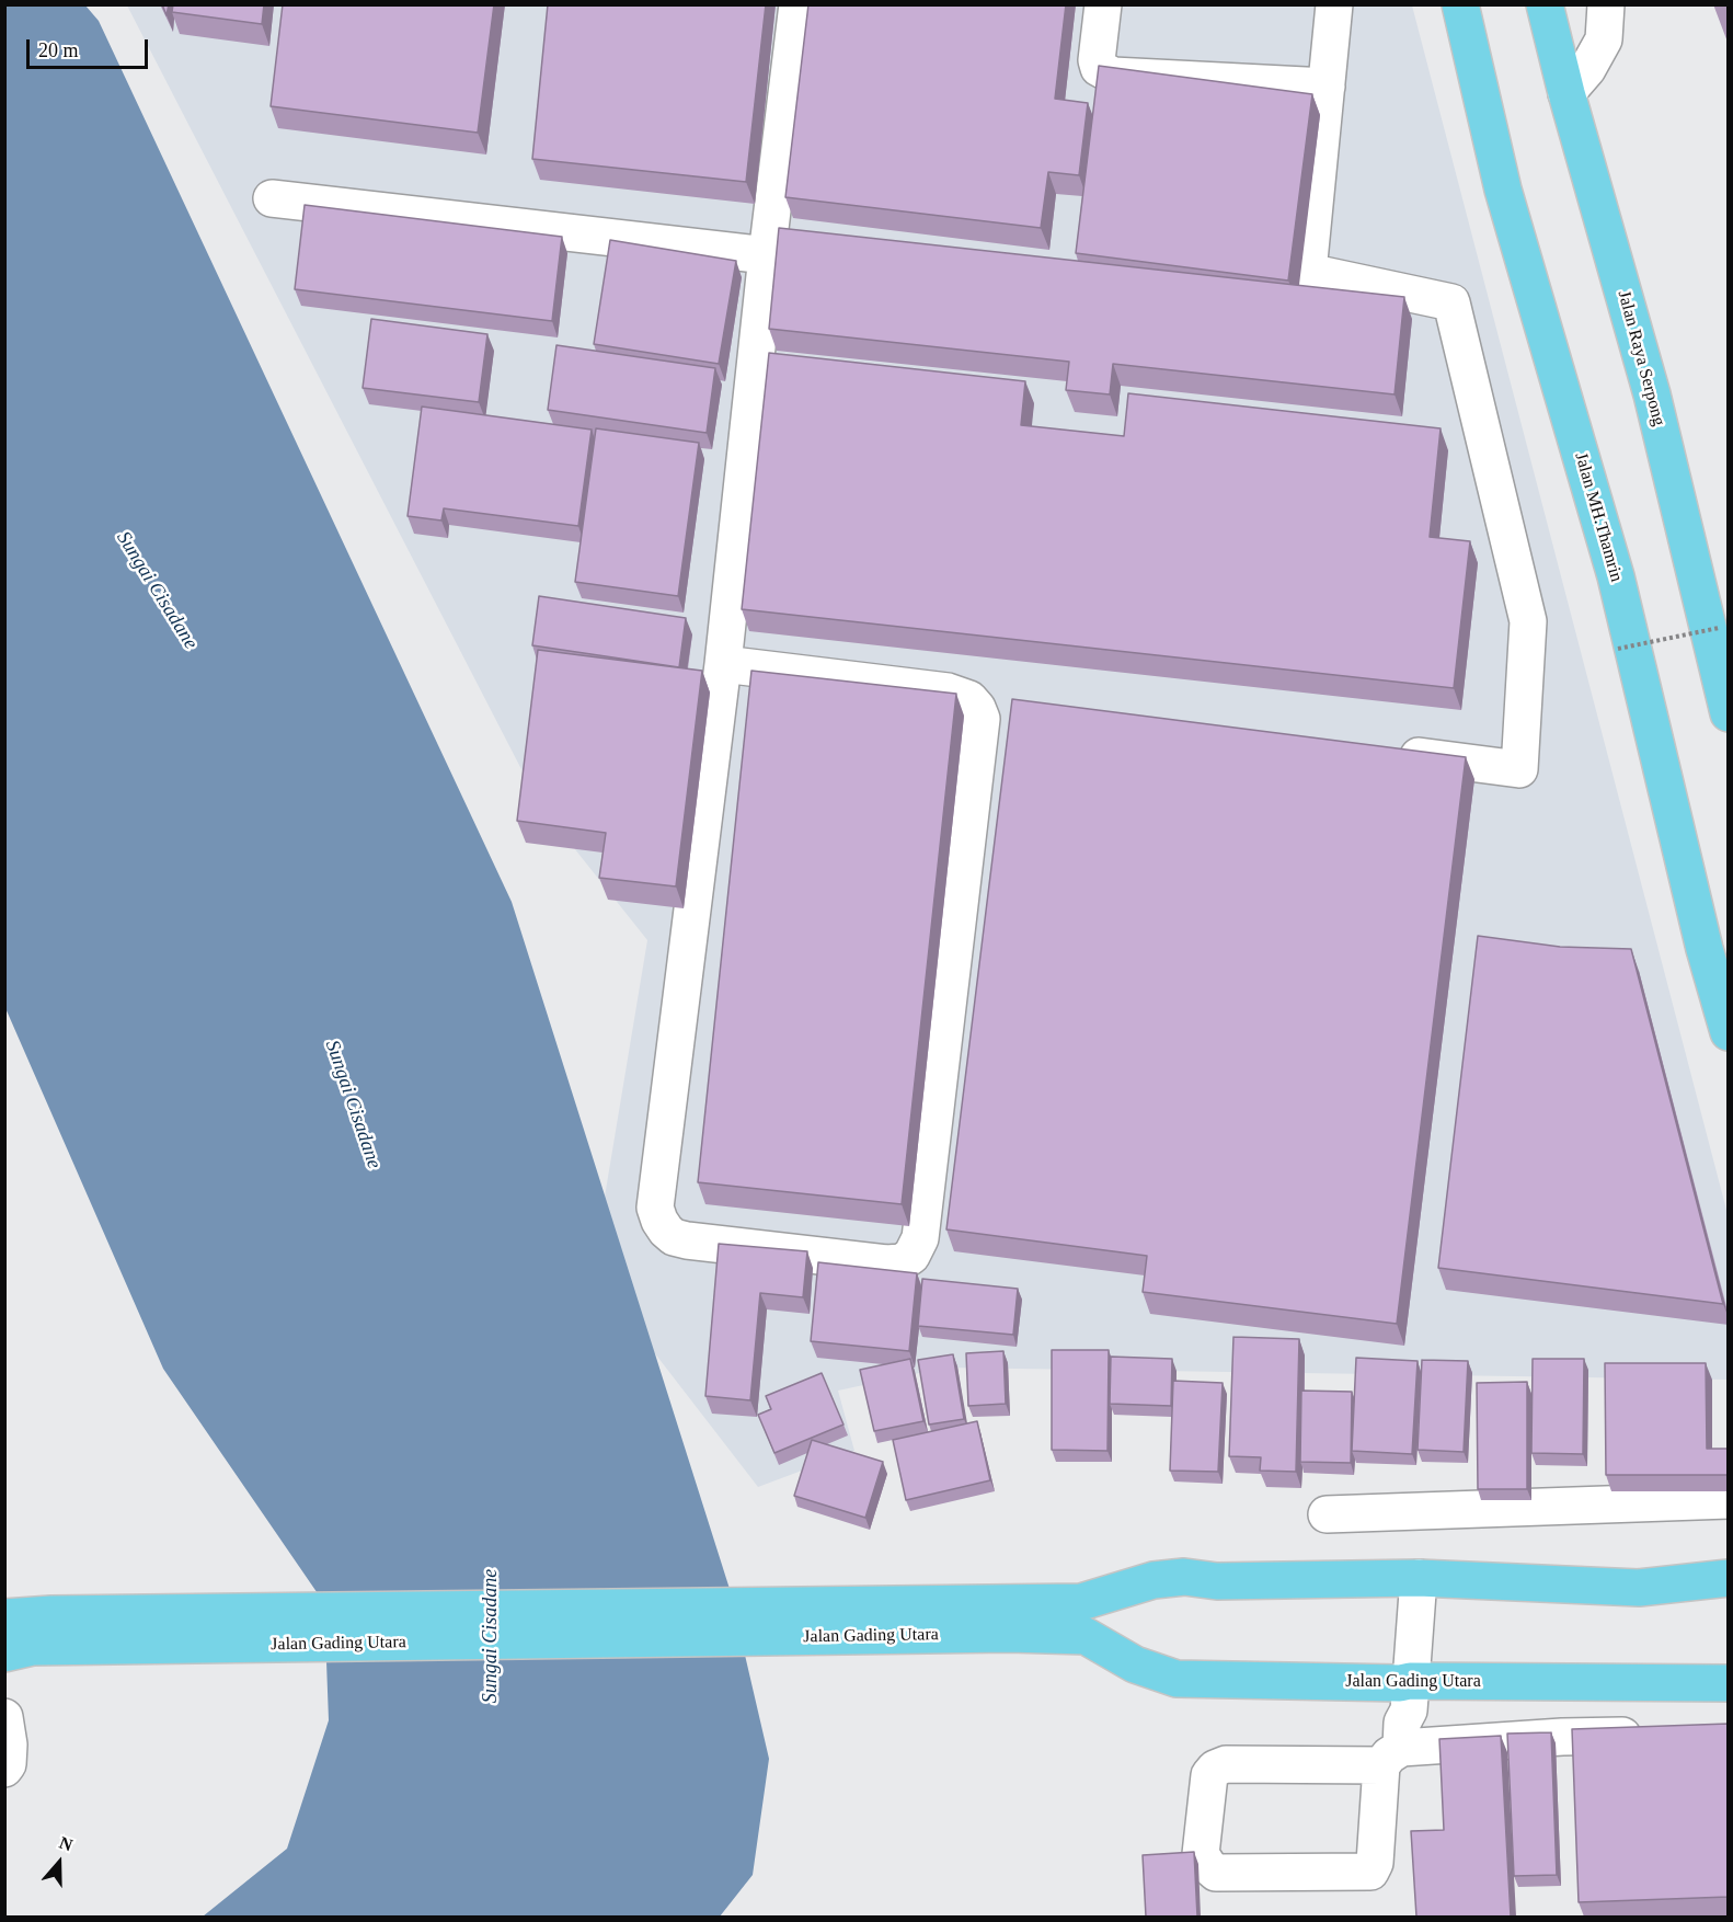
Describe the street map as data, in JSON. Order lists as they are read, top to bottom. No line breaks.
{"streets":{"main road":["Jalan Raya Serpong","Jalan MH.Thamrin","Jalan Gading Utara"]},"water":["Sungai Cisadane"],"scale_bar":"20 m","north":"top"}
